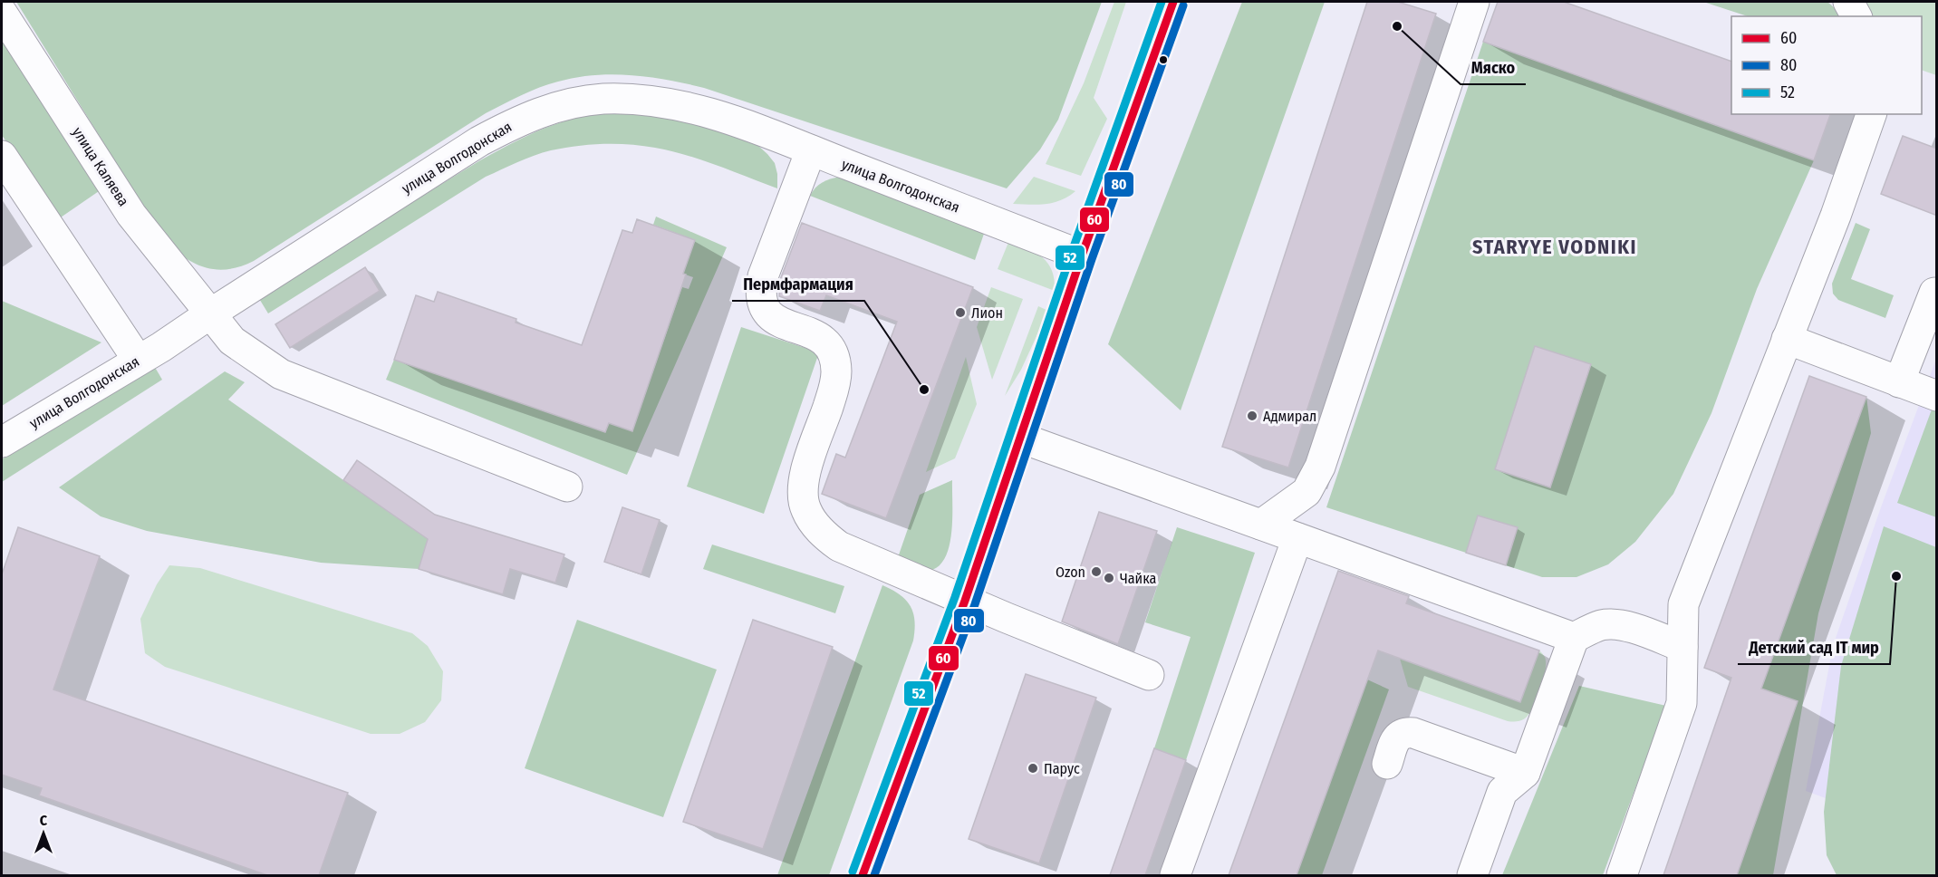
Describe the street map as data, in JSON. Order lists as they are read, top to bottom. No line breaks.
{"streets":{"street":["улица Волгодонская","улица Каляева"]},"crossings":[["улица Волгодонская","улица Каляева"]],"districts":["STARYYE VODNIKI"],"places":["Мяско","Лион","Пермфармация","Адмирал","Ozon","Детский сад IT мир","Чайка","Парус"],"lines":["transit line 60","transit line 52","transit line 80"],"legend":["60","80","52"],"north":"top"}
